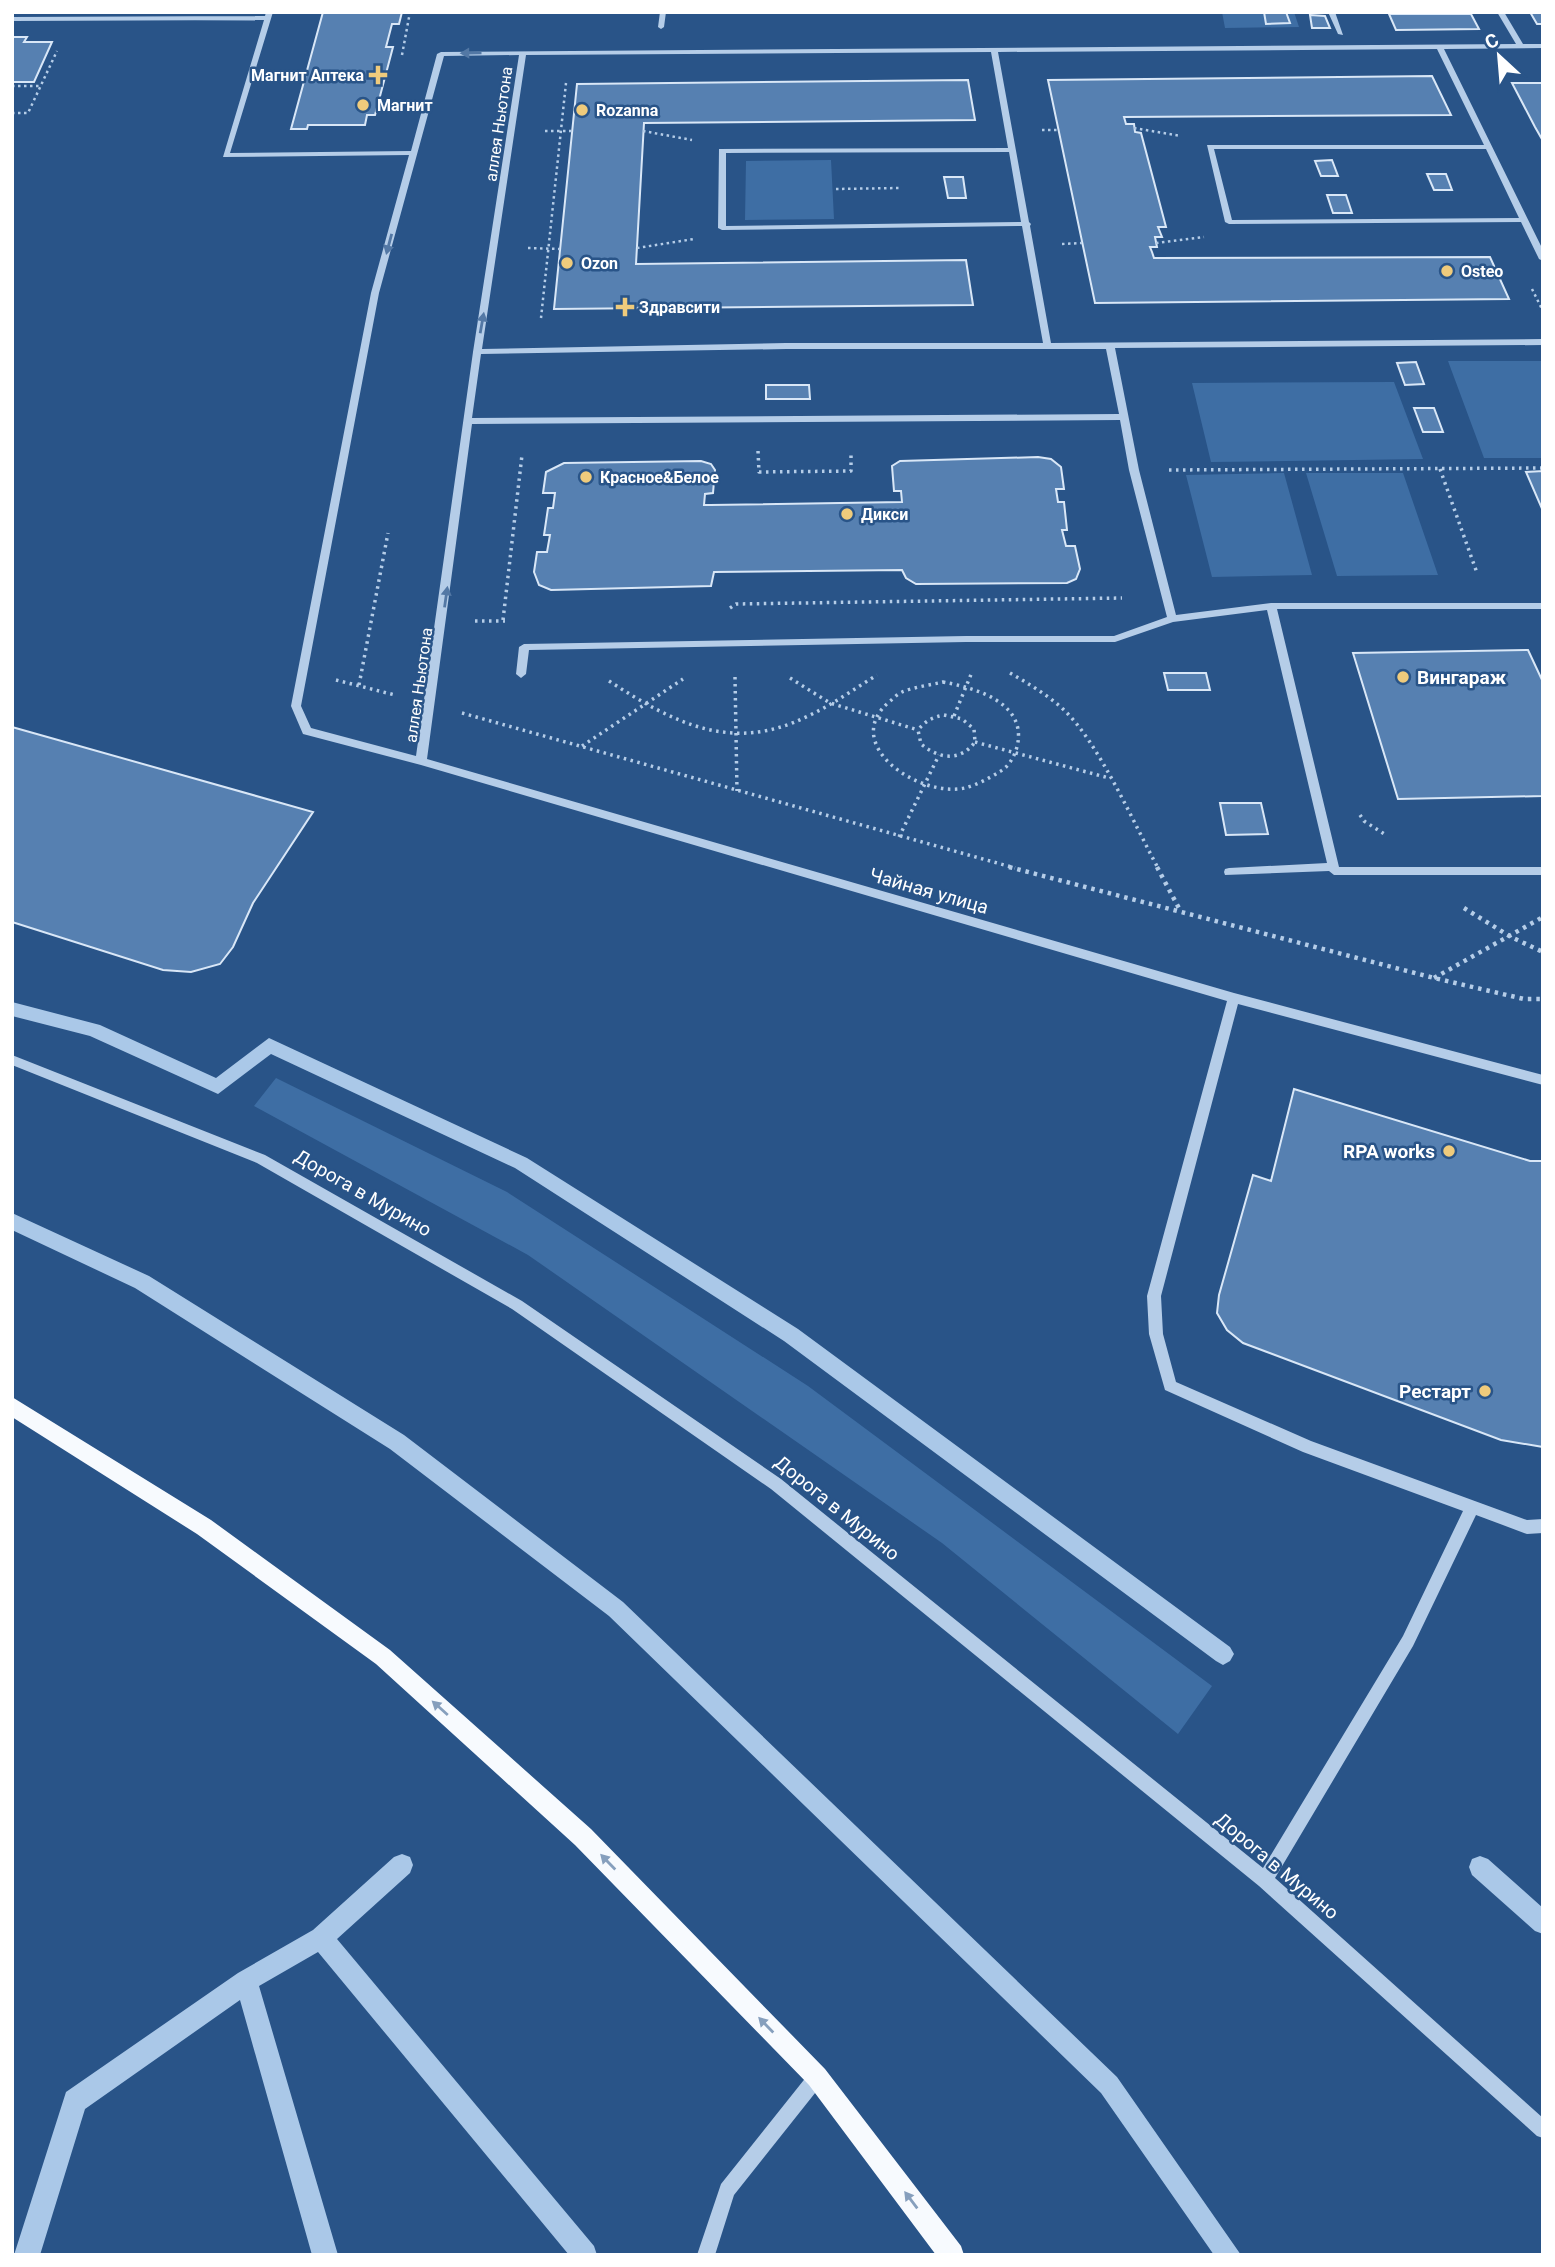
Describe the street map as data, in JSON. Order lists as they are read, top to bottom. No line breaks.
{"streets":{"street":["аллея Ньютона","Чайная улица","Дорога в Мурино"]},"crossings":[["аллея Ньютона","Чайная улица"]],"places":{"health":["Магнит Аптека","Здравсити"],"other":["Магнит","Rozanna","Ozon","Osteo","Красное&Белое","Дикси","Вингараж","RPA works","Рестарт"]},"north":"top left"}
